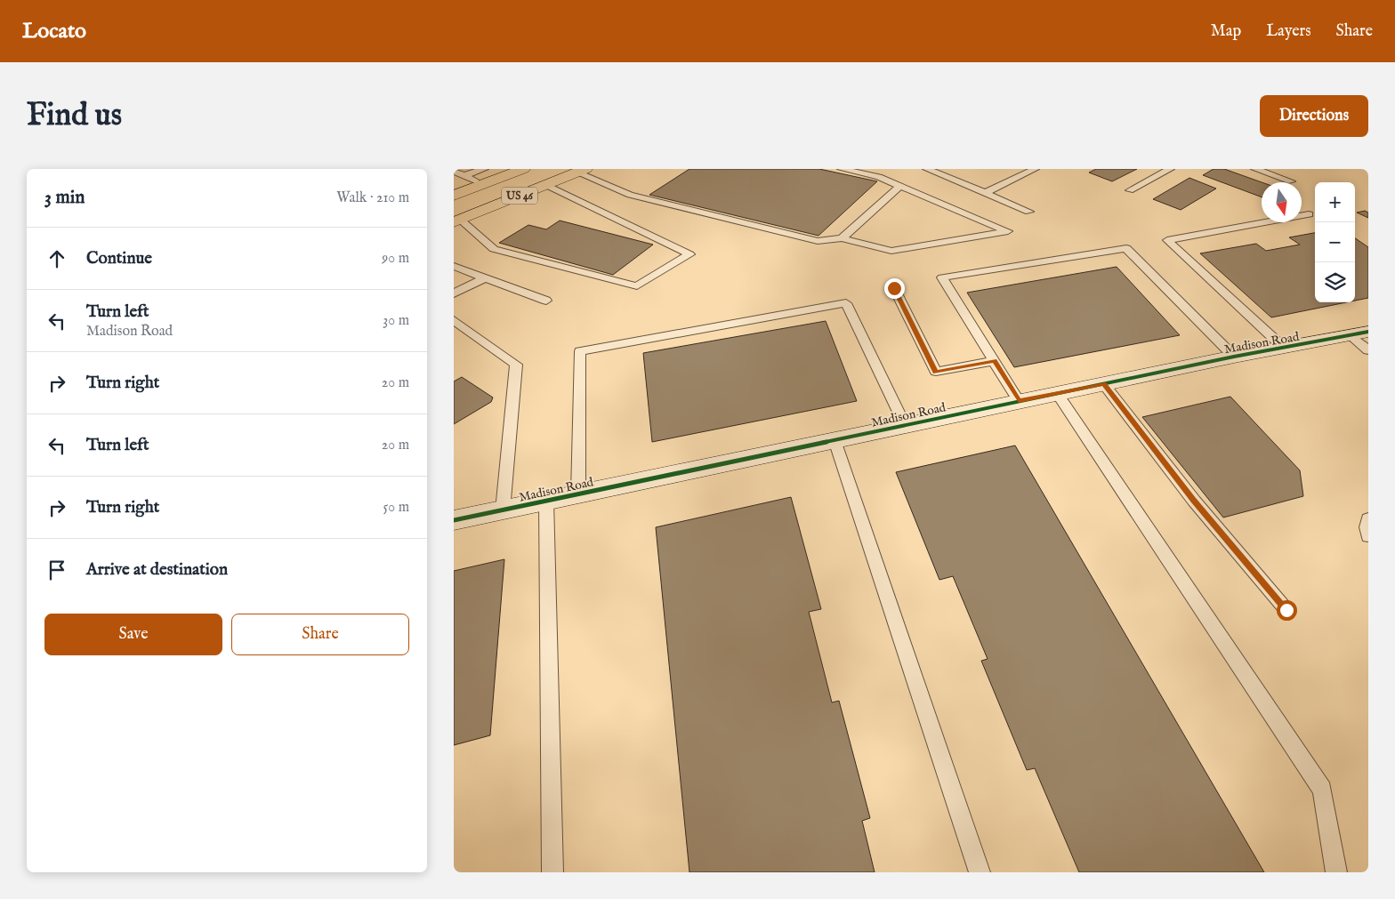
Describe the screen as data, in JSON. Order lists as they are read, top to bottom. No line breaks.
{"streets":{"highway":["US 46"],"street":["Madison Road"]},"north":"bottom","page":{"header":"Locato","nav":["Map","Layers","Share"],"buttons":["Directions",["Save","Share"]],"title":"Find us","heading":["3 min","Walk · 210 m"],"map_buttons":["+","−"],"list":[["Continue","90 m"],["Turn left","Madison Road","30 m"],["Turn right","20 m"],["Turn left","20 m"],["Turn right","50 m"],"Arrive at destination"]}}
